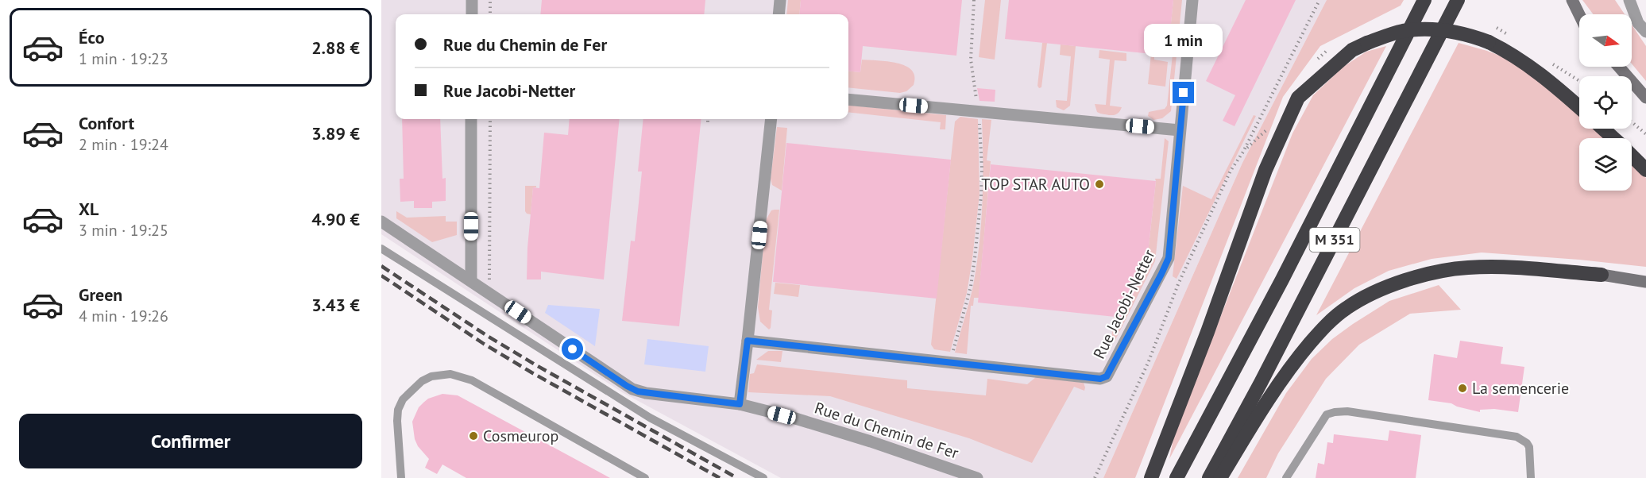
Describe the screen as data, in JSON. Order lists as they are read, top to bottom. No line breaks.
{"streets":{"highway":["M 351"],"street":["Rue Jacobi-Netter","Rue du Chemin de Fer"]},"places":["TOP STAR AUTO","La semencerie","Cosmeurop"],"north":"right","page":{"list":[{"name":"Éco","note":"1 min · 19:23","value":"2.88 €"},{"name":"Confort","note":"2 min · 19:24","value":"3.89 €"},{"name":"XL","note":"3 min · 19:25","value":"4.90 €"},{"name":"Green","note":"4 min · 19:26","value":"3.43 €"}],"banner":["Rue du Chemin de Fer","Rue Jacobi-Netter"],"bubble":"1 min","buttons":"Confirmer"}}
